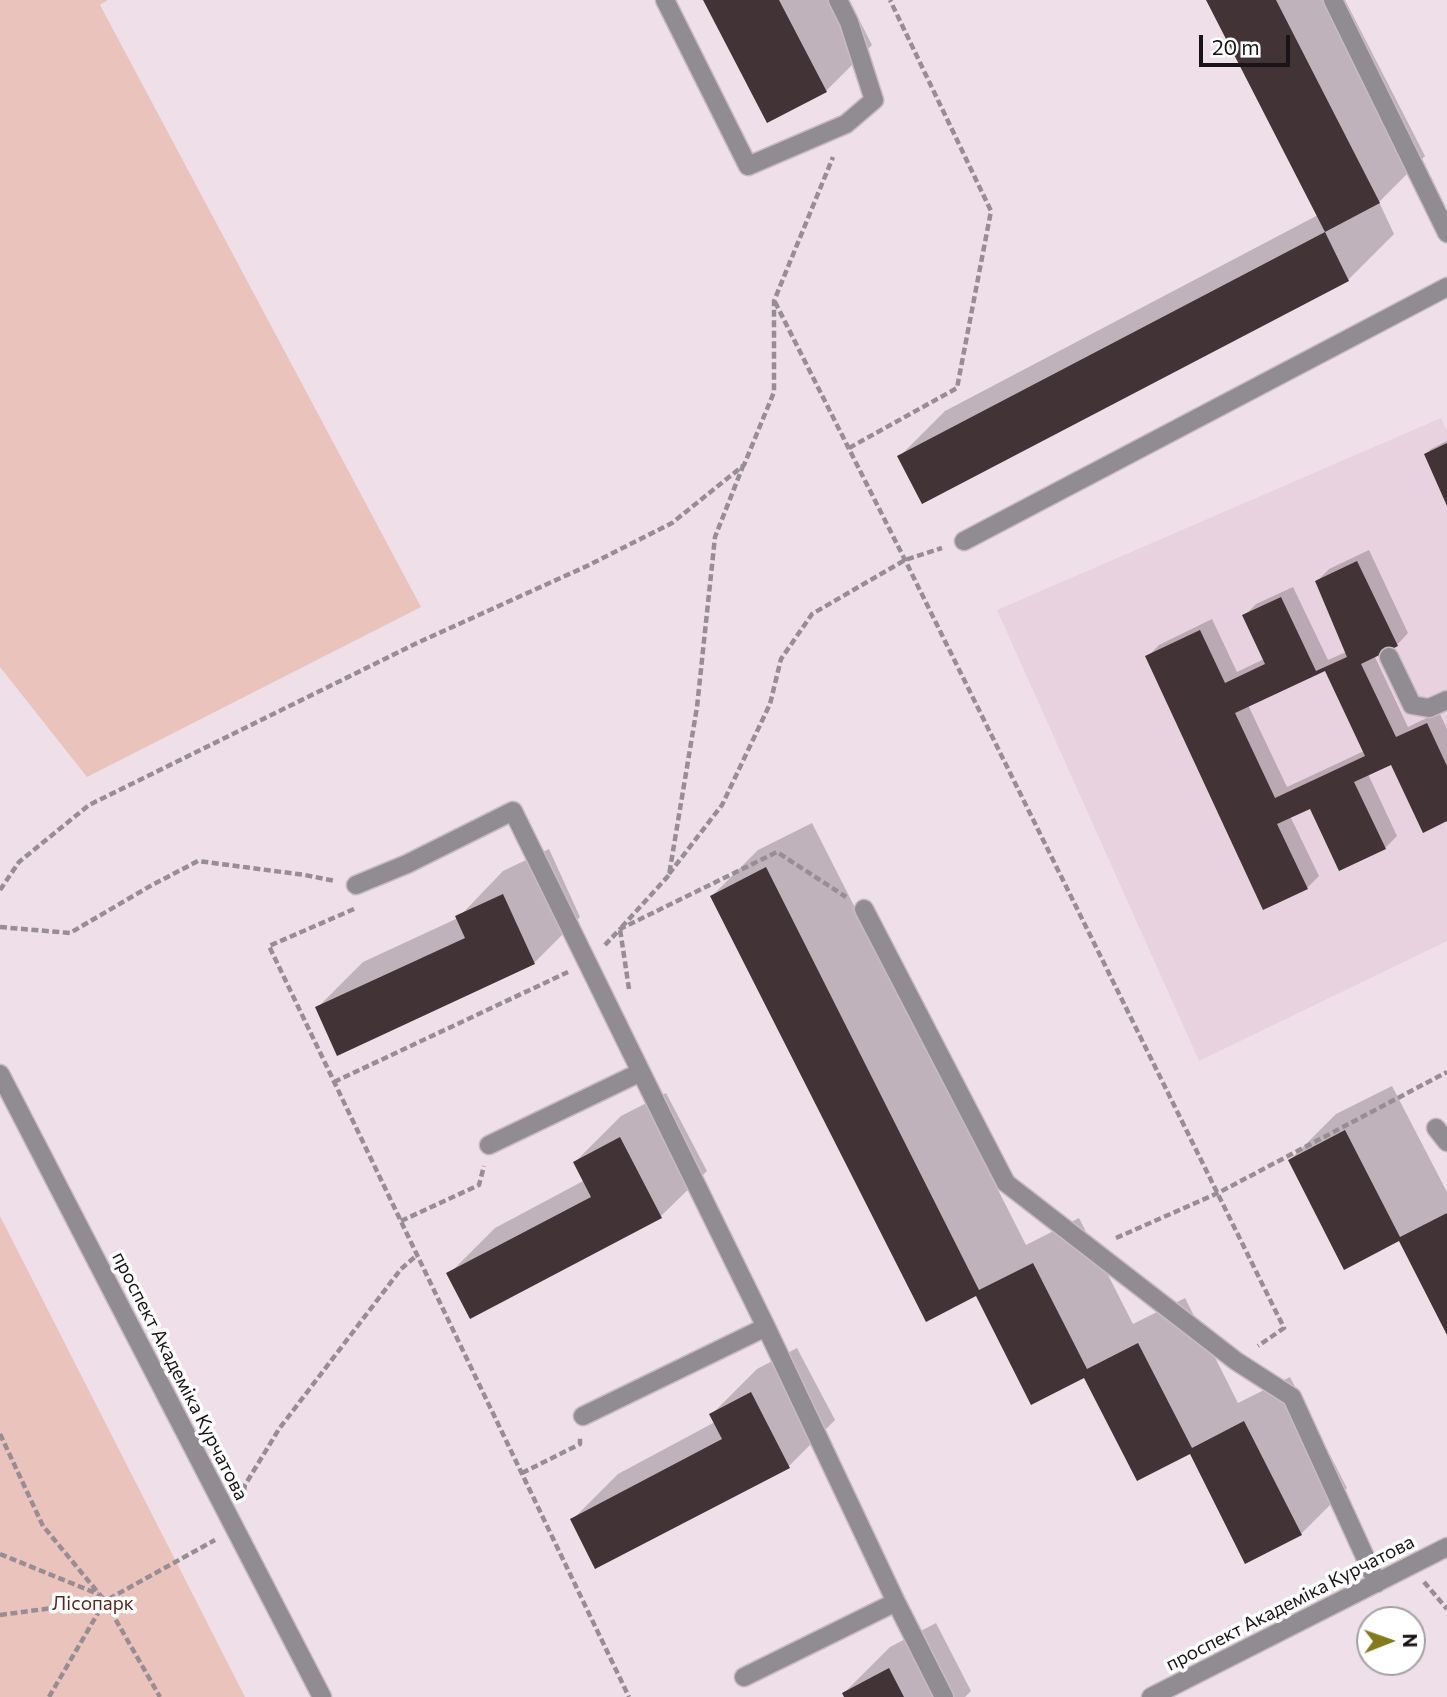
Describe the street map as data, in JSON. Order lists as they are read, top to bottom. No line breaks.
{"streets":{"street":["проспект Академіка Курчатова"]},"parks":["Лісопарк"],"scale_bar":"20 m","north":"right"}
